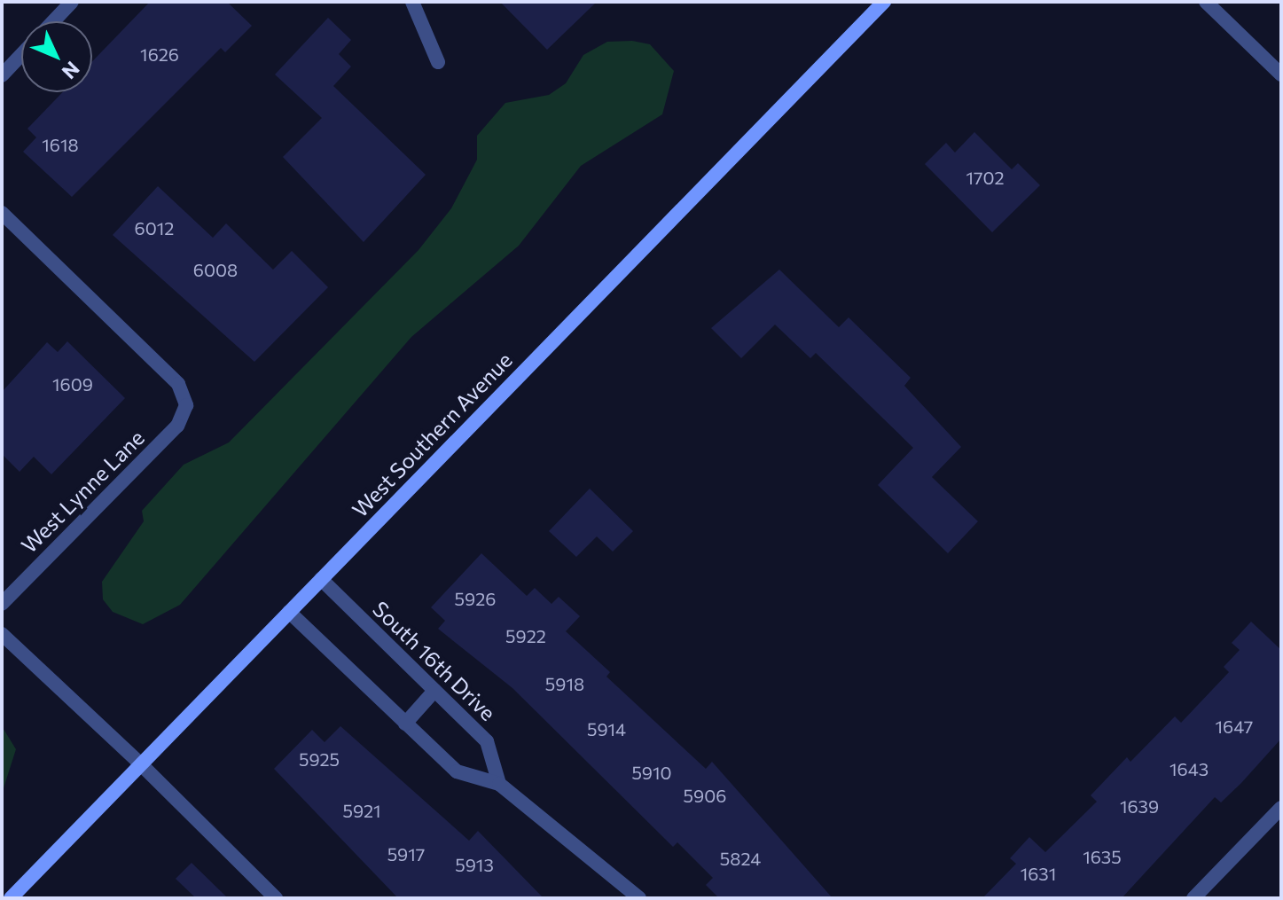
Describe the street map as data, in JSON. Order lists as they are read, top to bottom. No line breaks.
{"streets":{"main road":["West Southern Avenue"],"street":["West Lynne Lane","South 16th Drive"]},"crossings":[["West Southern Avenue","South 16th Drive"]],"house_numbers":["1626","1618","1702","6012","6008","1609","5926","5922","5918","1647","5914","5925","1643","5910","5906","1639","5921","5917","1635","5824","5913","1631"],"north":"bottom right"}
